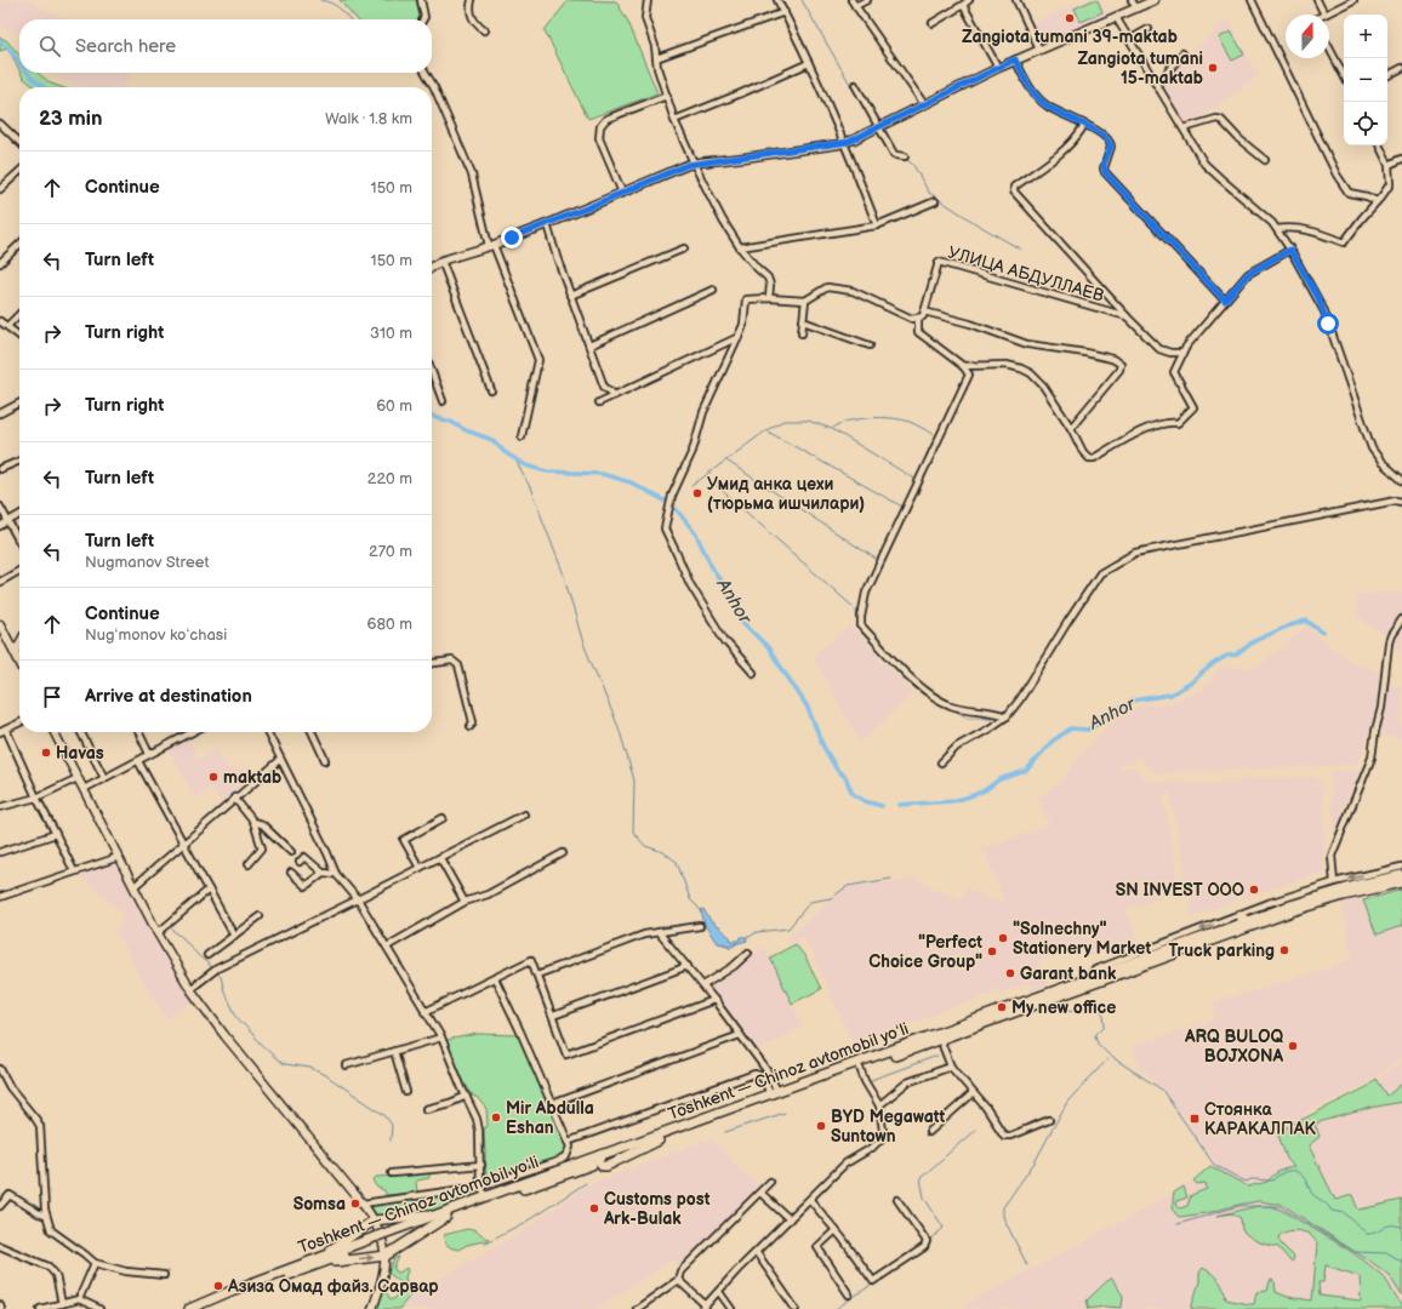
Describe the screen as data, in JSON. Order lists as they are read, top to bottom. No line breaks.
{"streets":{"highway":["Toshkent — Chinoz avtomobil yoʻli"],"street":["УЛИЦА АБДУЛЛАЕВ"]},"water":["Anhor"],"places":{"other":["Zangiota tumani 39-maktab","Zangiota tumani 15-maktab","Умид анка цехи (тюрьма ишчилари)","Havas","maktab","SN INVEST ООО","\"Solnechny\" Stationery Market","Truck parking","\"Perfect Choice Group\"","Garant bank","My new office","ARQ BULOQ BOJXONA","Mir Abdulla Eshan","BYD Megawatt Suntown","Somsa","Customs post Ark-Bulak","Азиза Омад файз. Сарвар"],"transit":["Стоянка КАРАКАЛПАК"]},"north":"top","page":{"map_buttons":["+","−"],"search":"Search here","heading":["23 min","Walk · 1.8 km"],"list":[["Continue","150 m"],["Turn left","150 m"],["Turn right","310 m"],["Turn right","60 m"],["Turn left","220 m"],["Turn left","Nugmanov Street","270 m"],["Continue","Nugʻmonov koʻchasi","680 m"],"Arrive at destination"]}}
